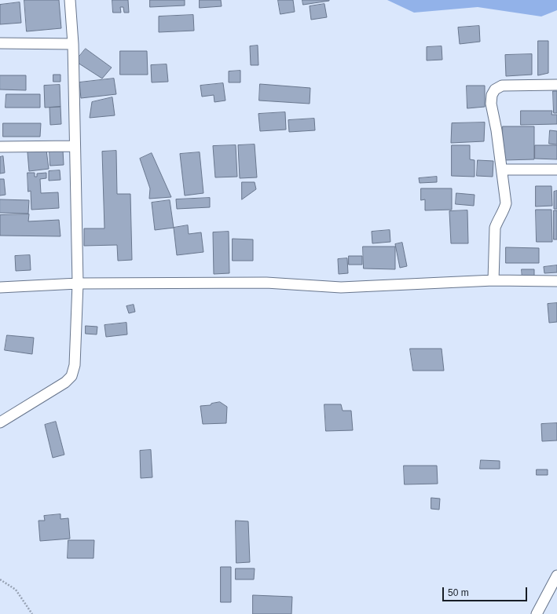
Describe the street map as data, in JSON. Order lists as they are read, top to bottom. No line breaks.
{"scale_bar":"50 m"}
